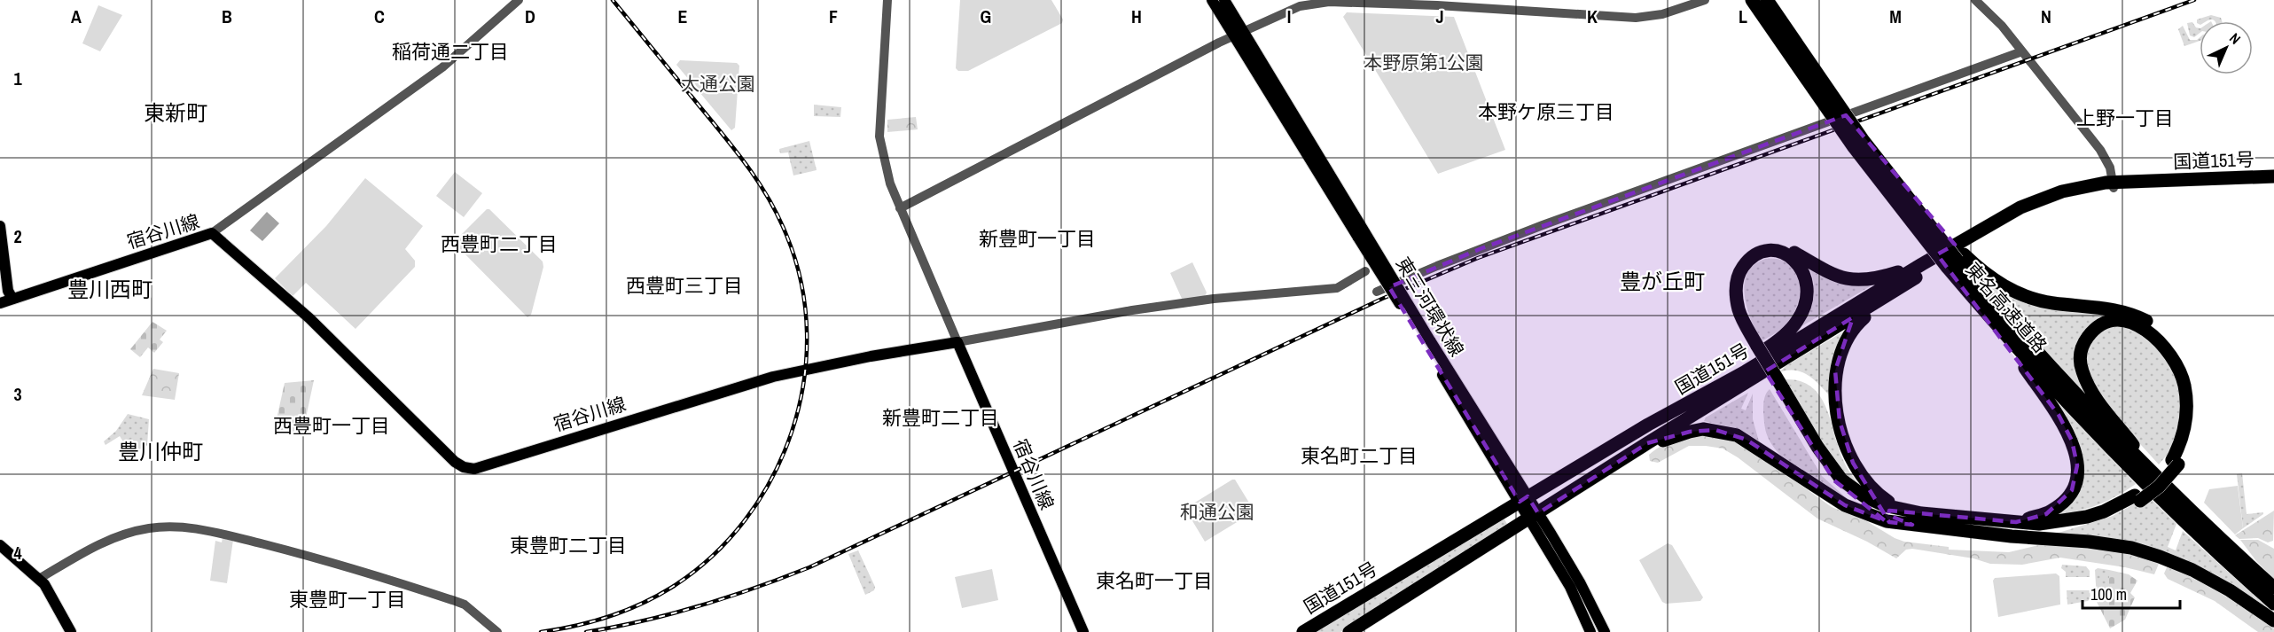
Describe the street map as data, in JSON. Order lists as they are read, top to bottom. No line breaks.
{"streets":{"highway":["国道151号","東名高速道路"],"main road":["宿谷川線","東三河環状線"]},"crossings":[["国道151号","東三河環状線"]],"districts":["稲荷通二丁目","本野ケ原三丁目","東新町","上野一丁目","新豊町一丁目","西豊町二丁目","豊が丘町","西豊町三丁目","豊川西町","新豊町二丁目","西豊町一丁目","豊川仲町","東名町二丁目","東豊町二丁目","東名町一丁目","東豊町一丁目"],"parks":["本野原第1公園","太通公園","和通公園"],"scale_bar":"100 m","north":"top right","grid":{"columns":["A","B","C","D","E","F","G","H","I","J","K","L","M","N"],"rows":["1","2","3","4"]}}
